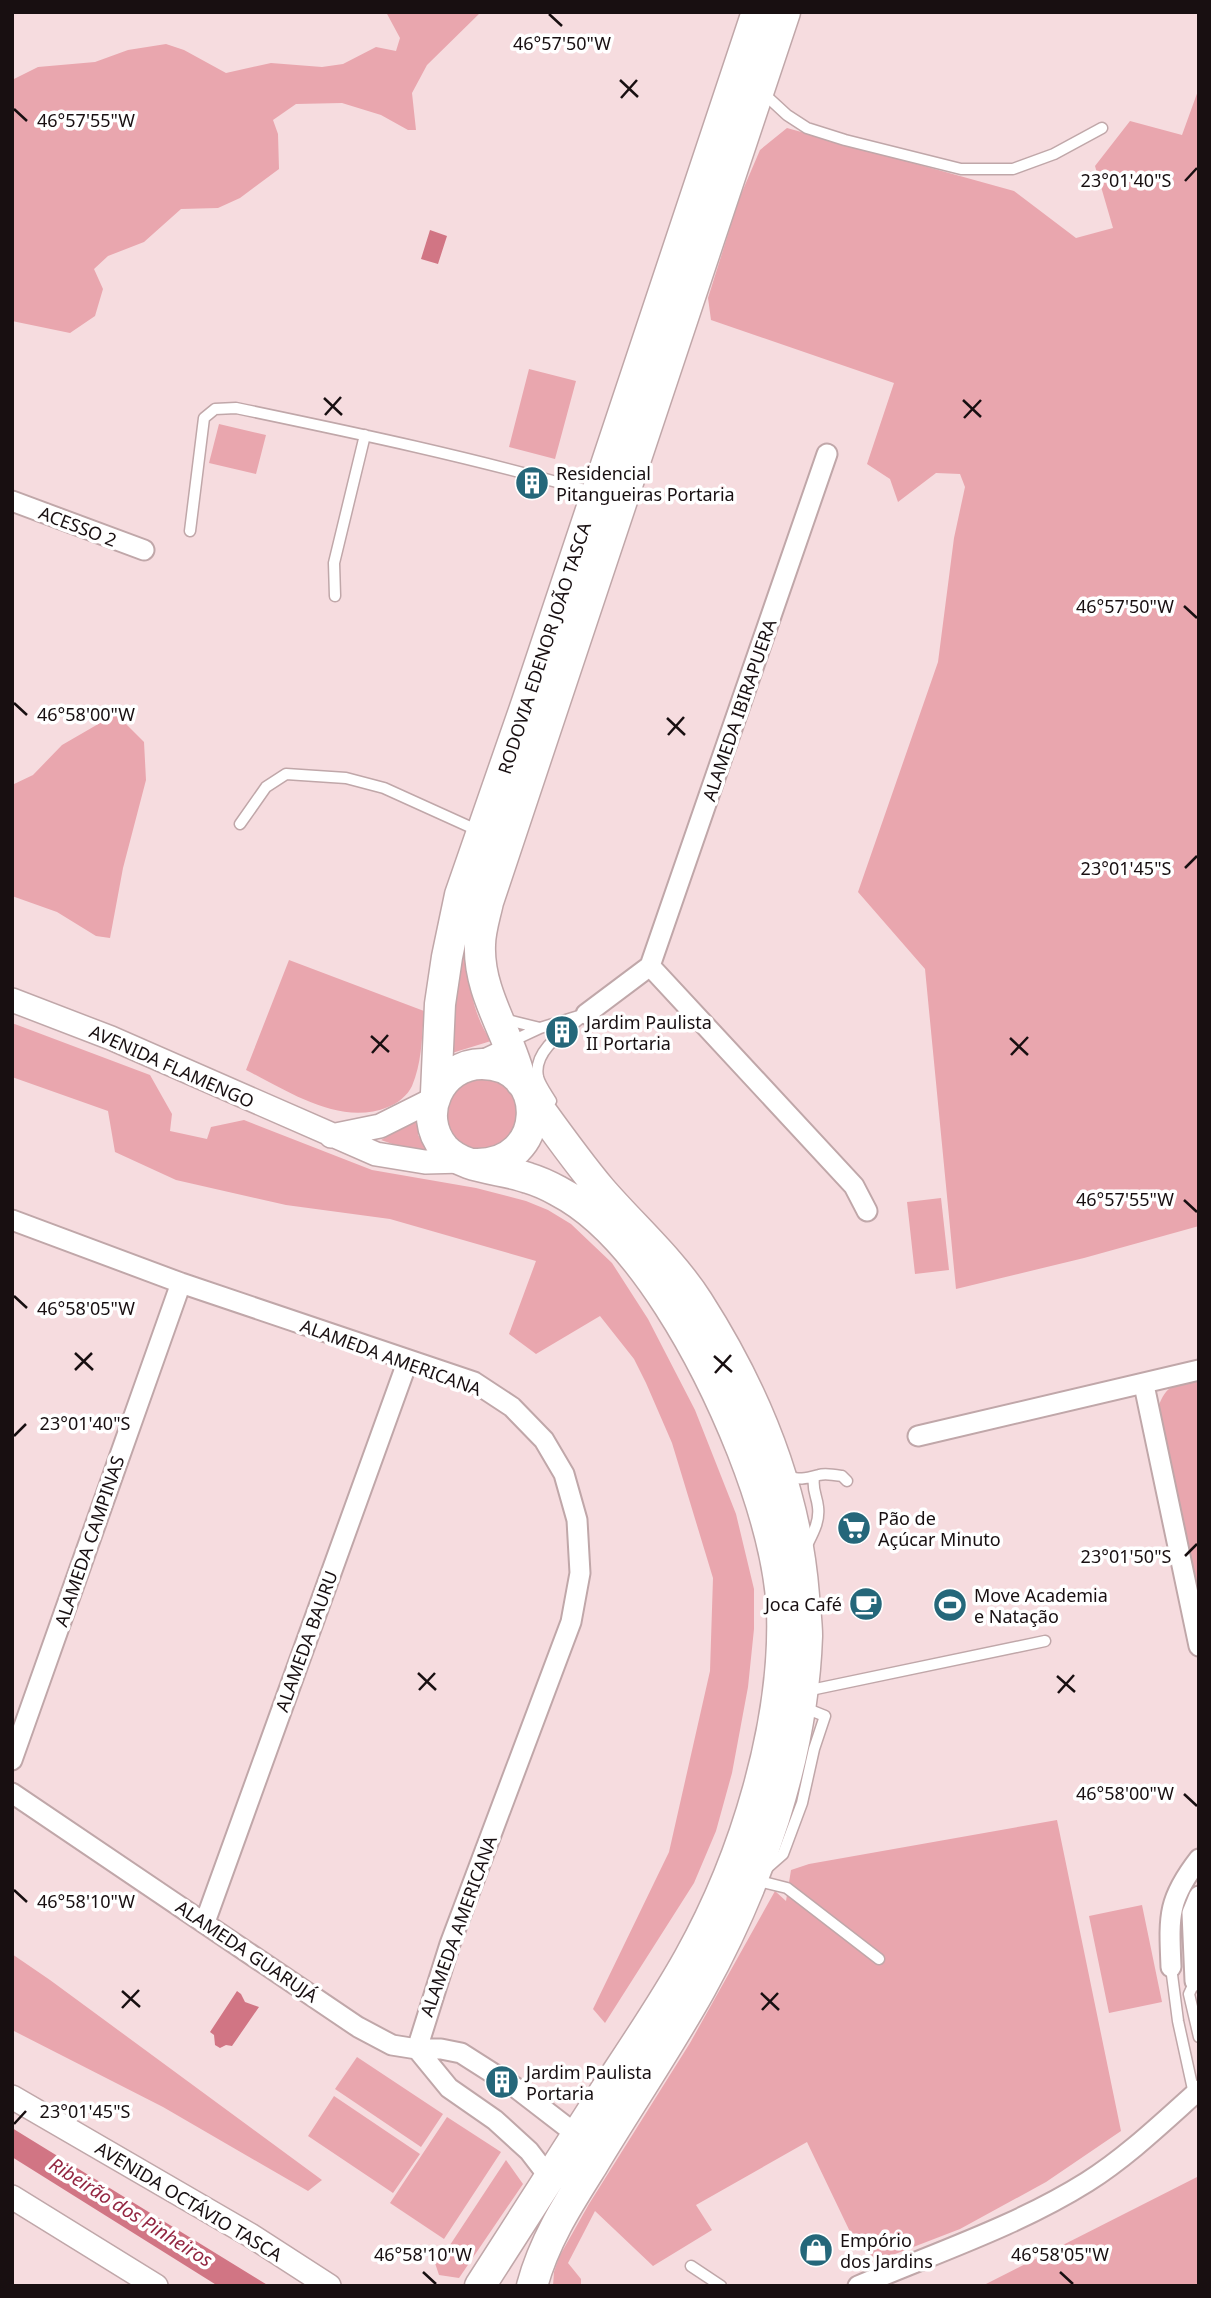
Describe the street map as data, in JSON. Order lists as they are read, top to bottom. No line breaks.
{"streets":{"main road":["RODOVIA EDENOR JOÃO TASCA"],"street":["ACESSO 2","ALAMEDA IBIRAPUERA","AVENIDA FLAMENGO","ALAMEDA AMERICANA","ALAMEDA CAMPINAS","ALAMEDA BAURU","ALAMEDA GUARUJÁ","AVENIDA OCTÁVIO TASCA"]},"crossings":[["RODOVIA EDENOR JOÃO TASCA","AVENIDA FLAMENGO"],["ALAMEDA AMERICANA","ALAMEDA CAMPINAS"],["ALAMEDA AMERICANA","ALAMEDA BAURU"],["ALAMEDA AMERICANA","ALAMEDA GUARUJÁ"],["ALAMEDA BAURU","ALAMEDA GUARUJÁ"]],"water":["Ribeirão dos Pinheiros"],"places":{"building":["Residencial Pitangueiras Portaria","Jardim Paulista II Portaria","Jardim Paulista Portaria"],"supermarket":["Pão de Açúcar Minuto"],"cafe":["Joca Café"],"sports":["Move Academia e Natação"],"shop":["Empório dos Jardins"]},"coordinates":["46°57'50\"W","46°57'55\"W","23°01'40\"S","46°58'00\"W","23°01'45\"S","46°58'05\"W","23°01'50\"S","46°58'10\"W"]}
